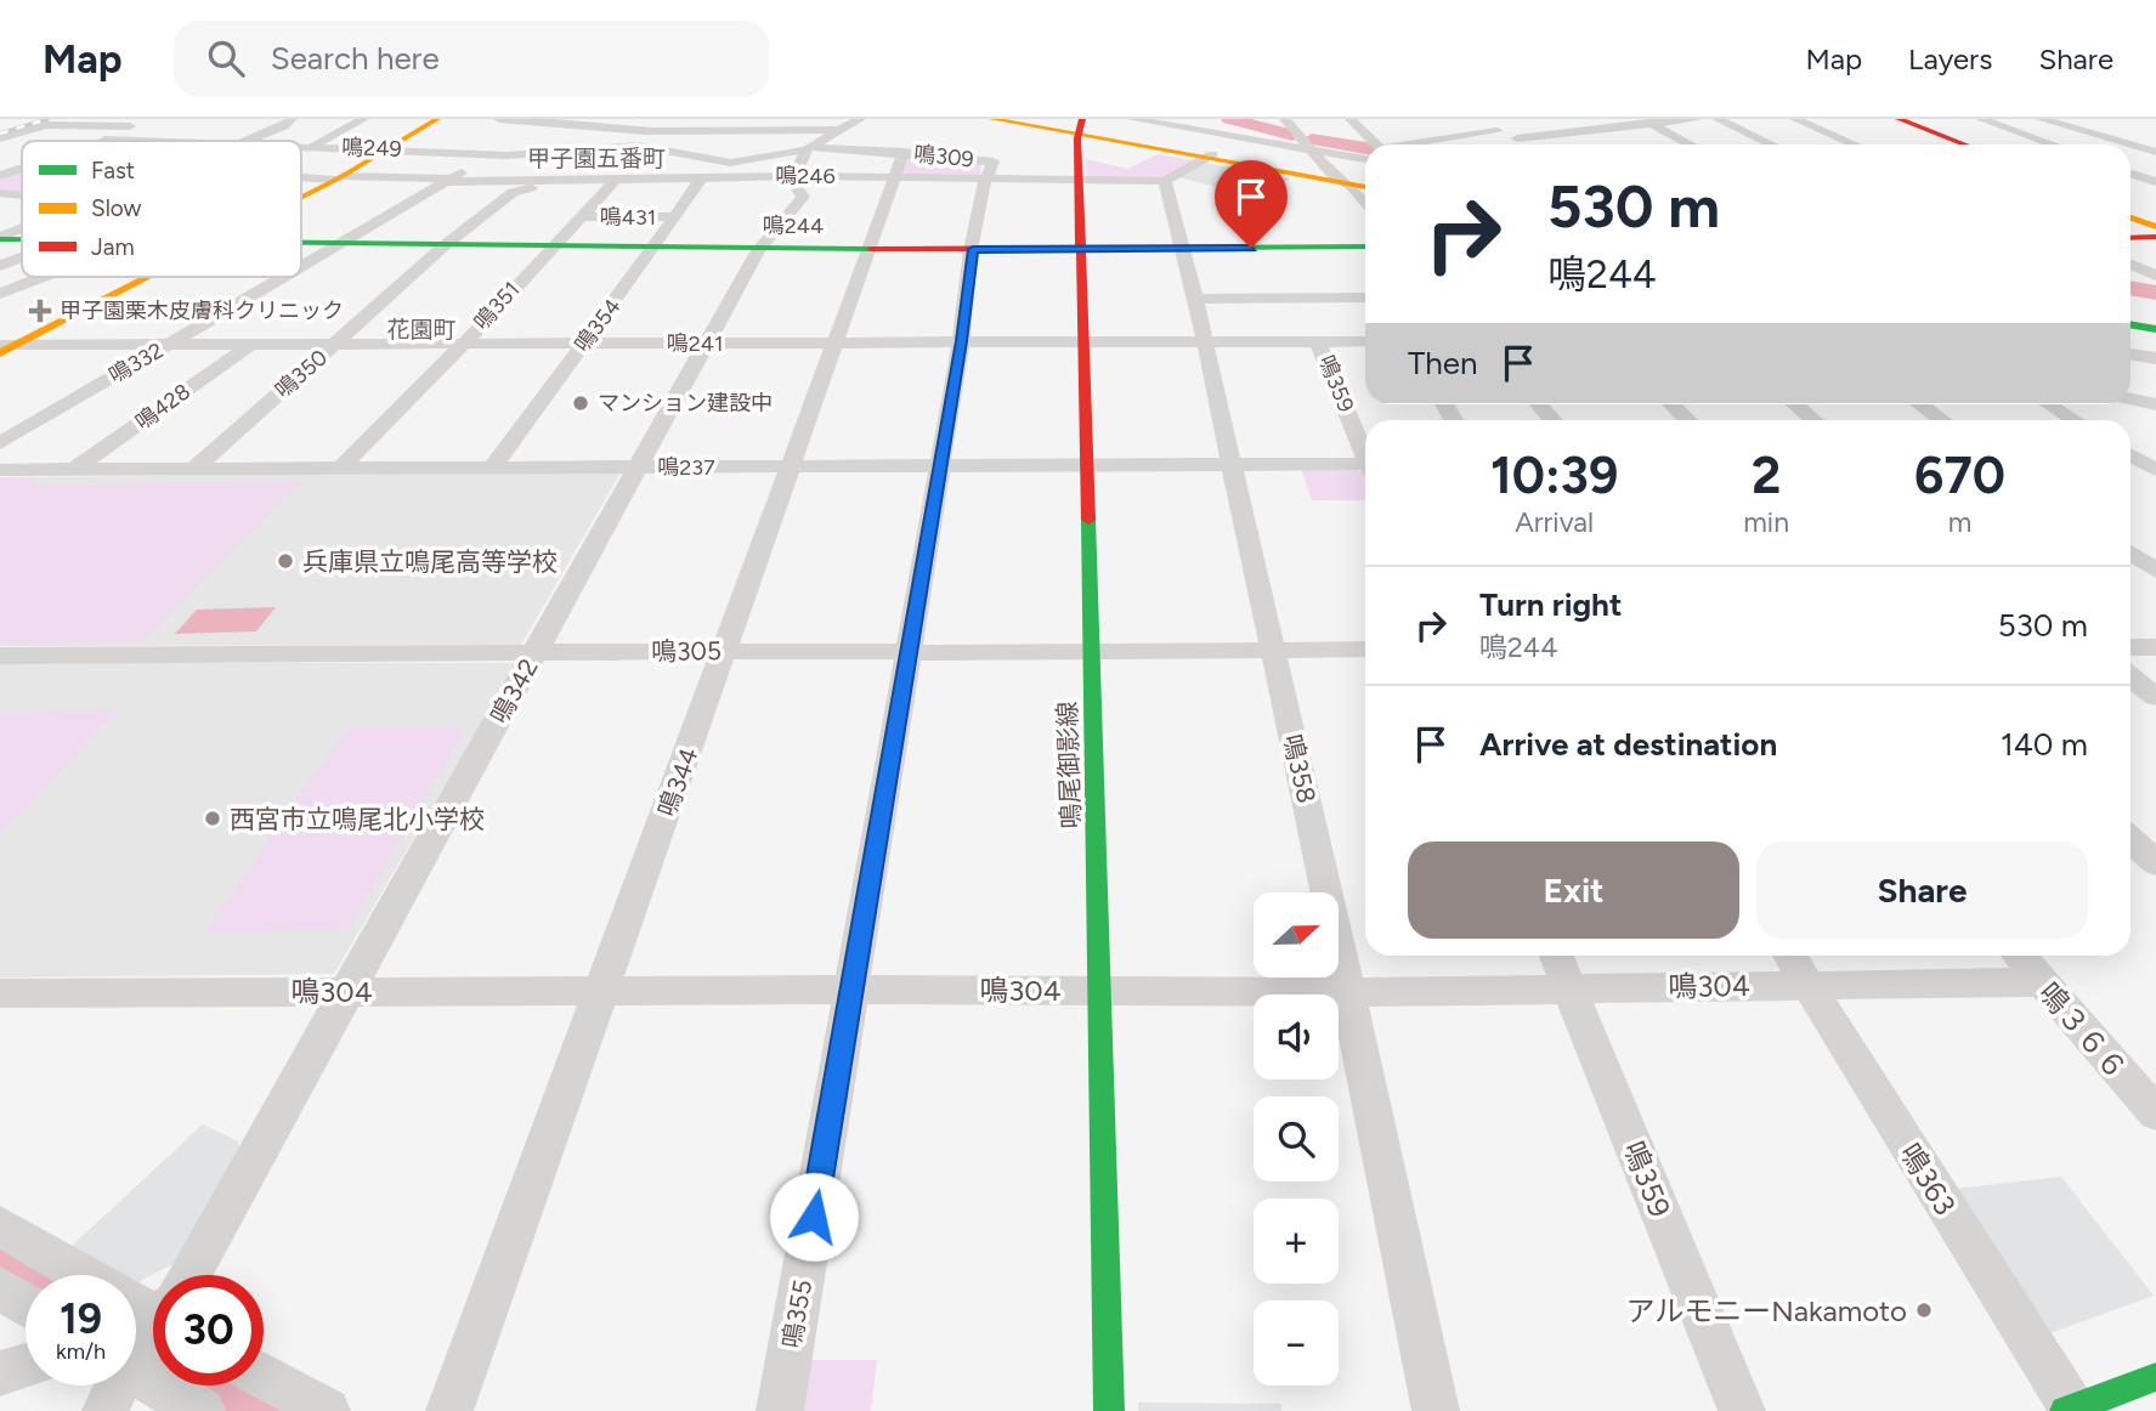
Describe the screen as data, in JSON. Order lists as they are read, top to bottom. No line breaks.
{"streets":{"main road":["鳴244","鳴尾御影線"],"street":["鳴249","鳴309","鳴246","鳴431","鳴351","鳴354","鳴241","鳴332","鳴350","鳴359","鳴428","鳴237","鳴305","鳴342","鳴358","鳴344","鳴304","鳴３６６","鳴363","鳴355"]},"crossings":[["鳴249","鳴354"],["鳴249","鳴332"],["鳴309","鳴246"],["鳴309","鳴354"],["鳴309","鳴342"],["鳴309","鳴344"],["鳴309","鳴355"],["鳴246","鳴351"],["鳴246","鳴354"],["鳴246","鳴332"],["鳴246","鳴350"],["鳴246","鳴342"],["鳴246","鳴尾御影線"],["鳴246","鳴358"],["鳴246","鳴344"],["鳴246","鳴355"],["鳴431","鳴351"],["鳴431","鳴354"],["鳴244","鳴351"],["鳴244","鳴354"],["鳴244","鳴332"],["鳴244","鳴350"],["鳴244","鳴342"],["鳴244","鳴尾御影線"],["鳴244","鳴358"],["鳴244","鳴344"],["鳴244","鳴355"],["鳴351","鳴241"],["鳴351","鳴237"],["鳴354","鳴241"],["鳴354","鳴237"],["鳴354","鳴342"],["鳴241","鳴332"],["鳴241","鳴350"],["鳴241","鳴359"],["鳴241","鳴428"],["鳴241","鳴342"],["鳴241","鳴尾御影線"],["鳴241","鳴358"],["鳴241","鳴344"],["鳴241","鳴355"],["鳴350","鳴237"],["鳴359","鳴304"],["鳴428","鳴237"],["鳴237","鳴342"],["鳴237","鳴尾御影線"],["鳴237","鳴358"],["鳴237","鳴344"],["鳴237","鳴355"],["鳴305","鳴342"],["鳴305","鳴尾御影線"],["鳴305","鳴358"],["鳴305","鳴344"],["鳴305","鳴355"],["鳴342","鳴304"],["鳴尾御影線","鳴304"],["鳴358","鳴304"],["鳴344","鳴304"],["鳴304","鳴３６６"],["鳴304","鳴363"],["鳴304","鳴355"]],"districts":["甲子園五番町","花園町"],"places":{"health":["甲子園栗木皮膚科クリニック"],"other":["マンション建設中","兵庫県立鳴尾高等学校","西宮市立鳴尾北小学校","アルモニーNakamoto"]},"legend":["Fast","Slow","Jam"],"north":"right","page":{"header":"Map","search":"Search here","nav":["Map","Layers","Share"],"turn":["530 m","鳴244"],"then":"Then","eta":["10:39","Arrival","2","min","670","m"],"list":[{"name":"Turn right","note":"鳴244","value":"530 m"},{"name":"Arrive at destination","value":"140 m"}],"buttons":["Exit","Share"],"map_buttons":["+","−"],"speed":"19 km/h","limit":"30"}}
